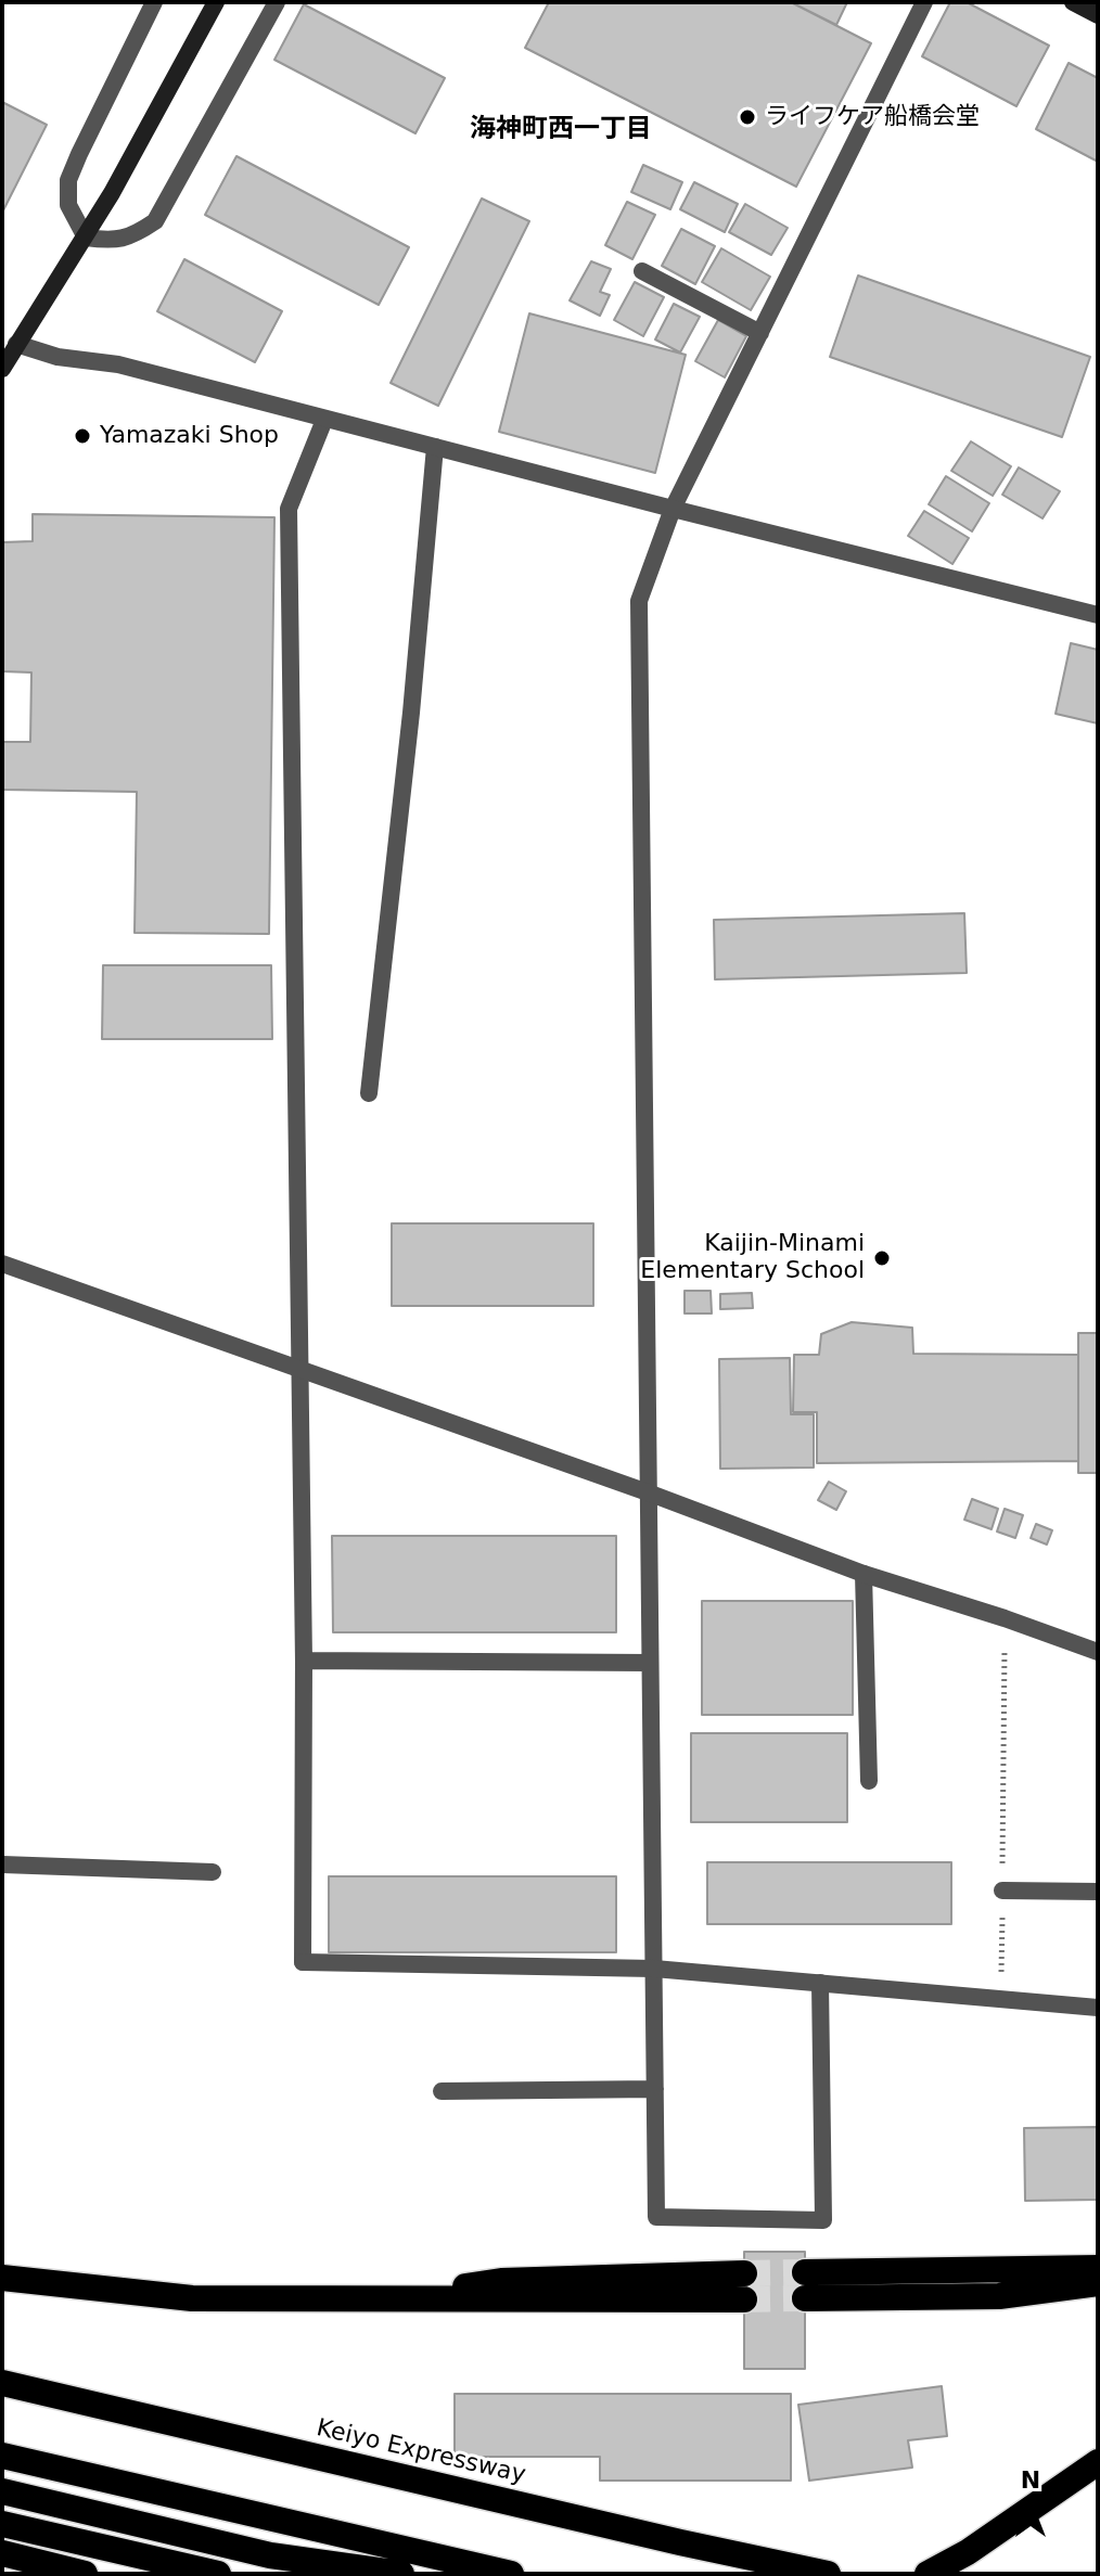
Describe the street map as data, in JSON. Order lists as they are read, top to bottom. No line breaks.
{"streets":{"highway":["Keiyo Expressway"]},"districts":["海神町西一丁目"],"places":["ライフケア船橋会堂","Yamazaki Shop","Kaijin-Minami Elementary School"],"north":"top"}
